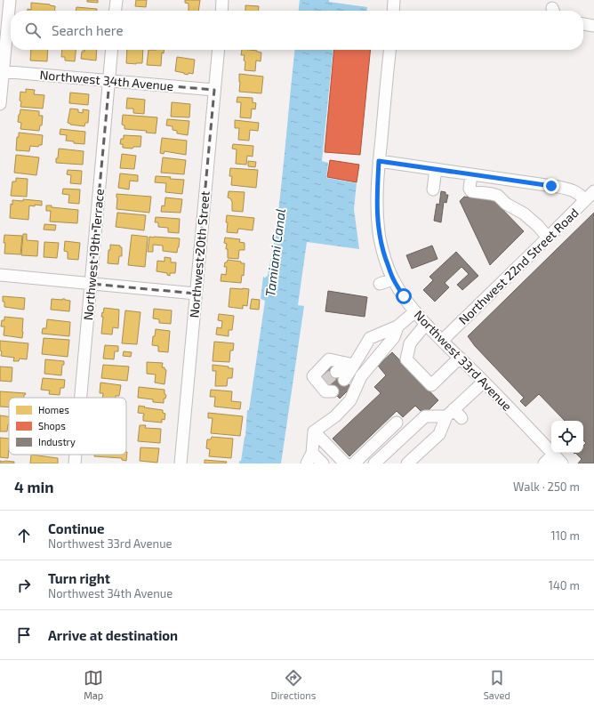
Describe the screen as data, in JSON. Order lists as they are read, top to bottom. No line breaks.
{"streets":{"street":["Northwest 34th Avenue","Northwest 19th Terrace","Northwest 20th Street","Northwest 22nd Street Road","Northwest 33rd Avenue"]},"crossings":[["Northwest 34th Avenue","Northwest 19th Terrace"],["Northwest 34th Avenue","Northwest 20th Street"],["Northwest 22nd Street Road","Northwest 33rd Avenue"]],"water":["Tamiami Canal"],"legend":["Homes","Shops","Industry"],"page":{"search":"Search here","heading":["4 min","Walk · 250 m"],"list":[["Continue","Northwest 33rd Avenue","110 m"],["Turn right","Northwest 34th Avenue","140 m"],"Arrive at destination"],"nav":["Map","Directions","Saved"]}}
